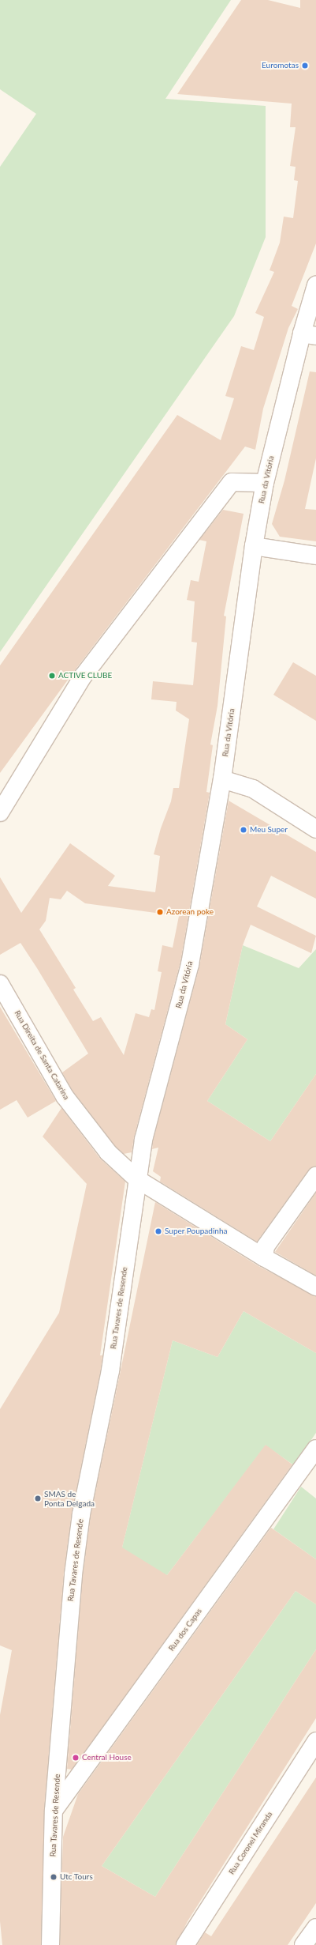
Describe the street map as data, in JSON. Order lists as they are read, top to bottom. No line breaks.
{"streets":{"street":["Rua da Vitória","Rua Direita de Santa Catarina","Rua Tavares de Resende","Rua dos Capas","Rua Coronel Miranda"]},"crossings":[["Rua da Vitória","Rua Direita de Santa Catarina"],["Rua da Vitória","Rua Tavares de Resende"],["Rua Direita de Santa Catarina","Rua Tavares de Resende"],["Rua Tavares de Resende","Rua dos Capas"]],"places":["Euromotas","ACTIVE CLUBE","Meu Super","Azorean poke","Super Poupadinha","SMAS de Ponta Delgada","Central House","Utc Tours"]}
